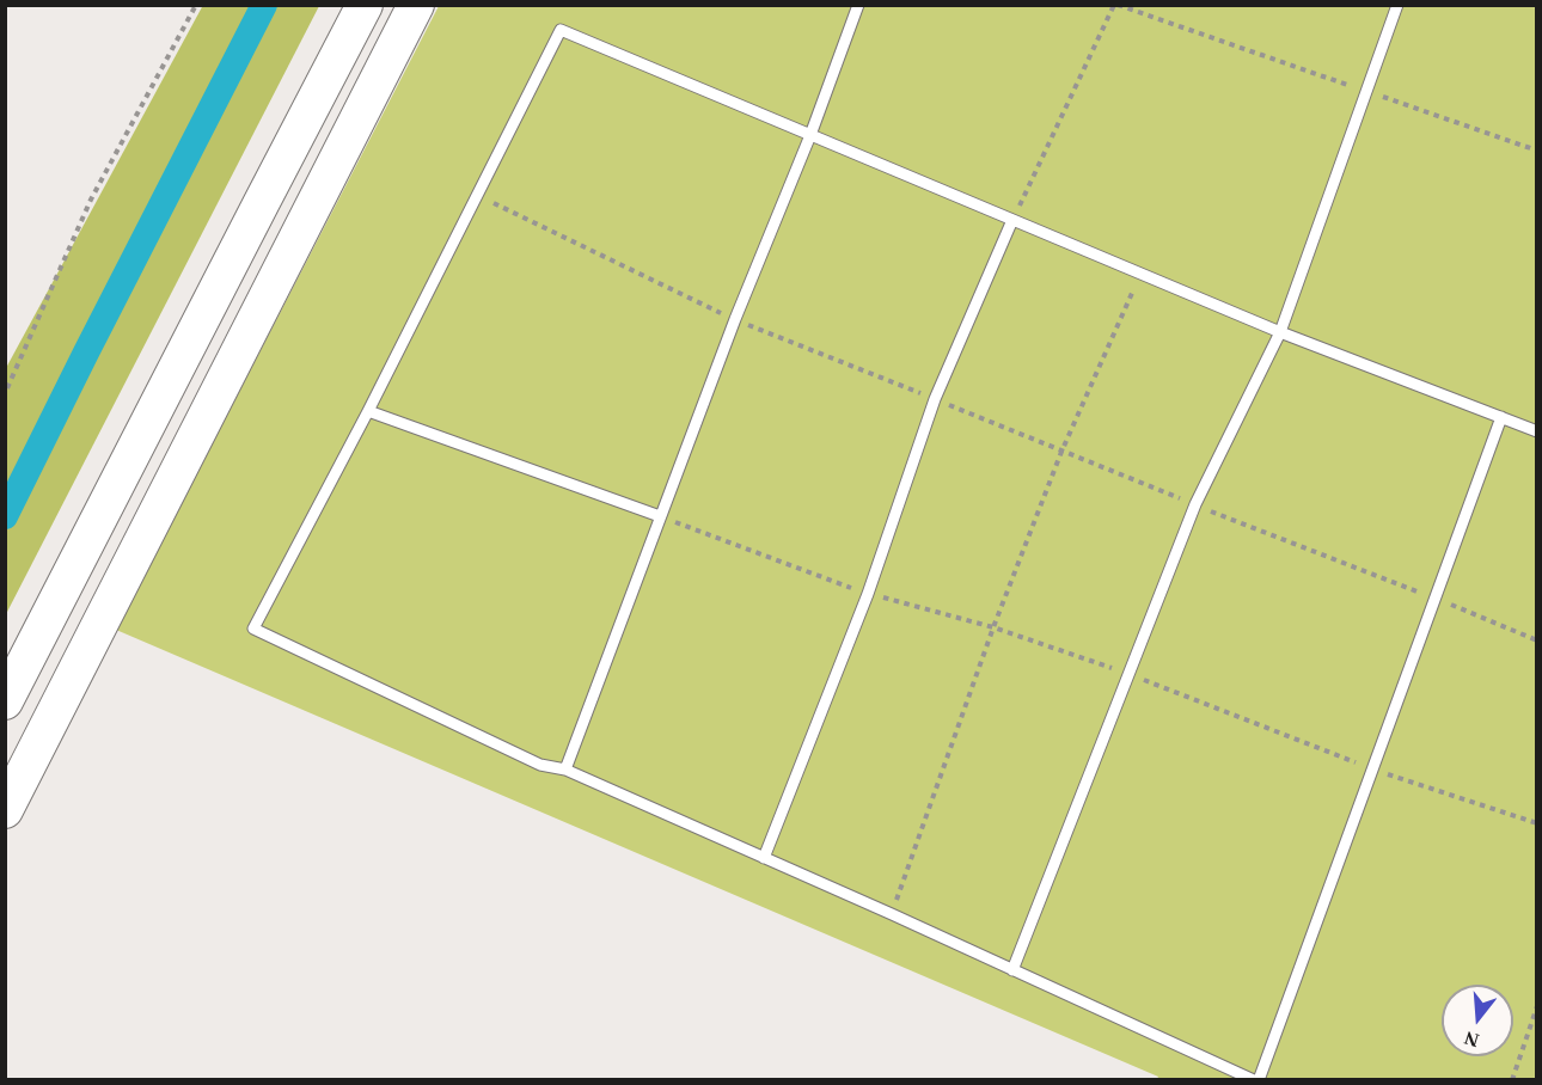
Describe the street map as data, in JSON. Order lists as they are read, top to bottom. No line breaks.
{"north":"bottom"}
